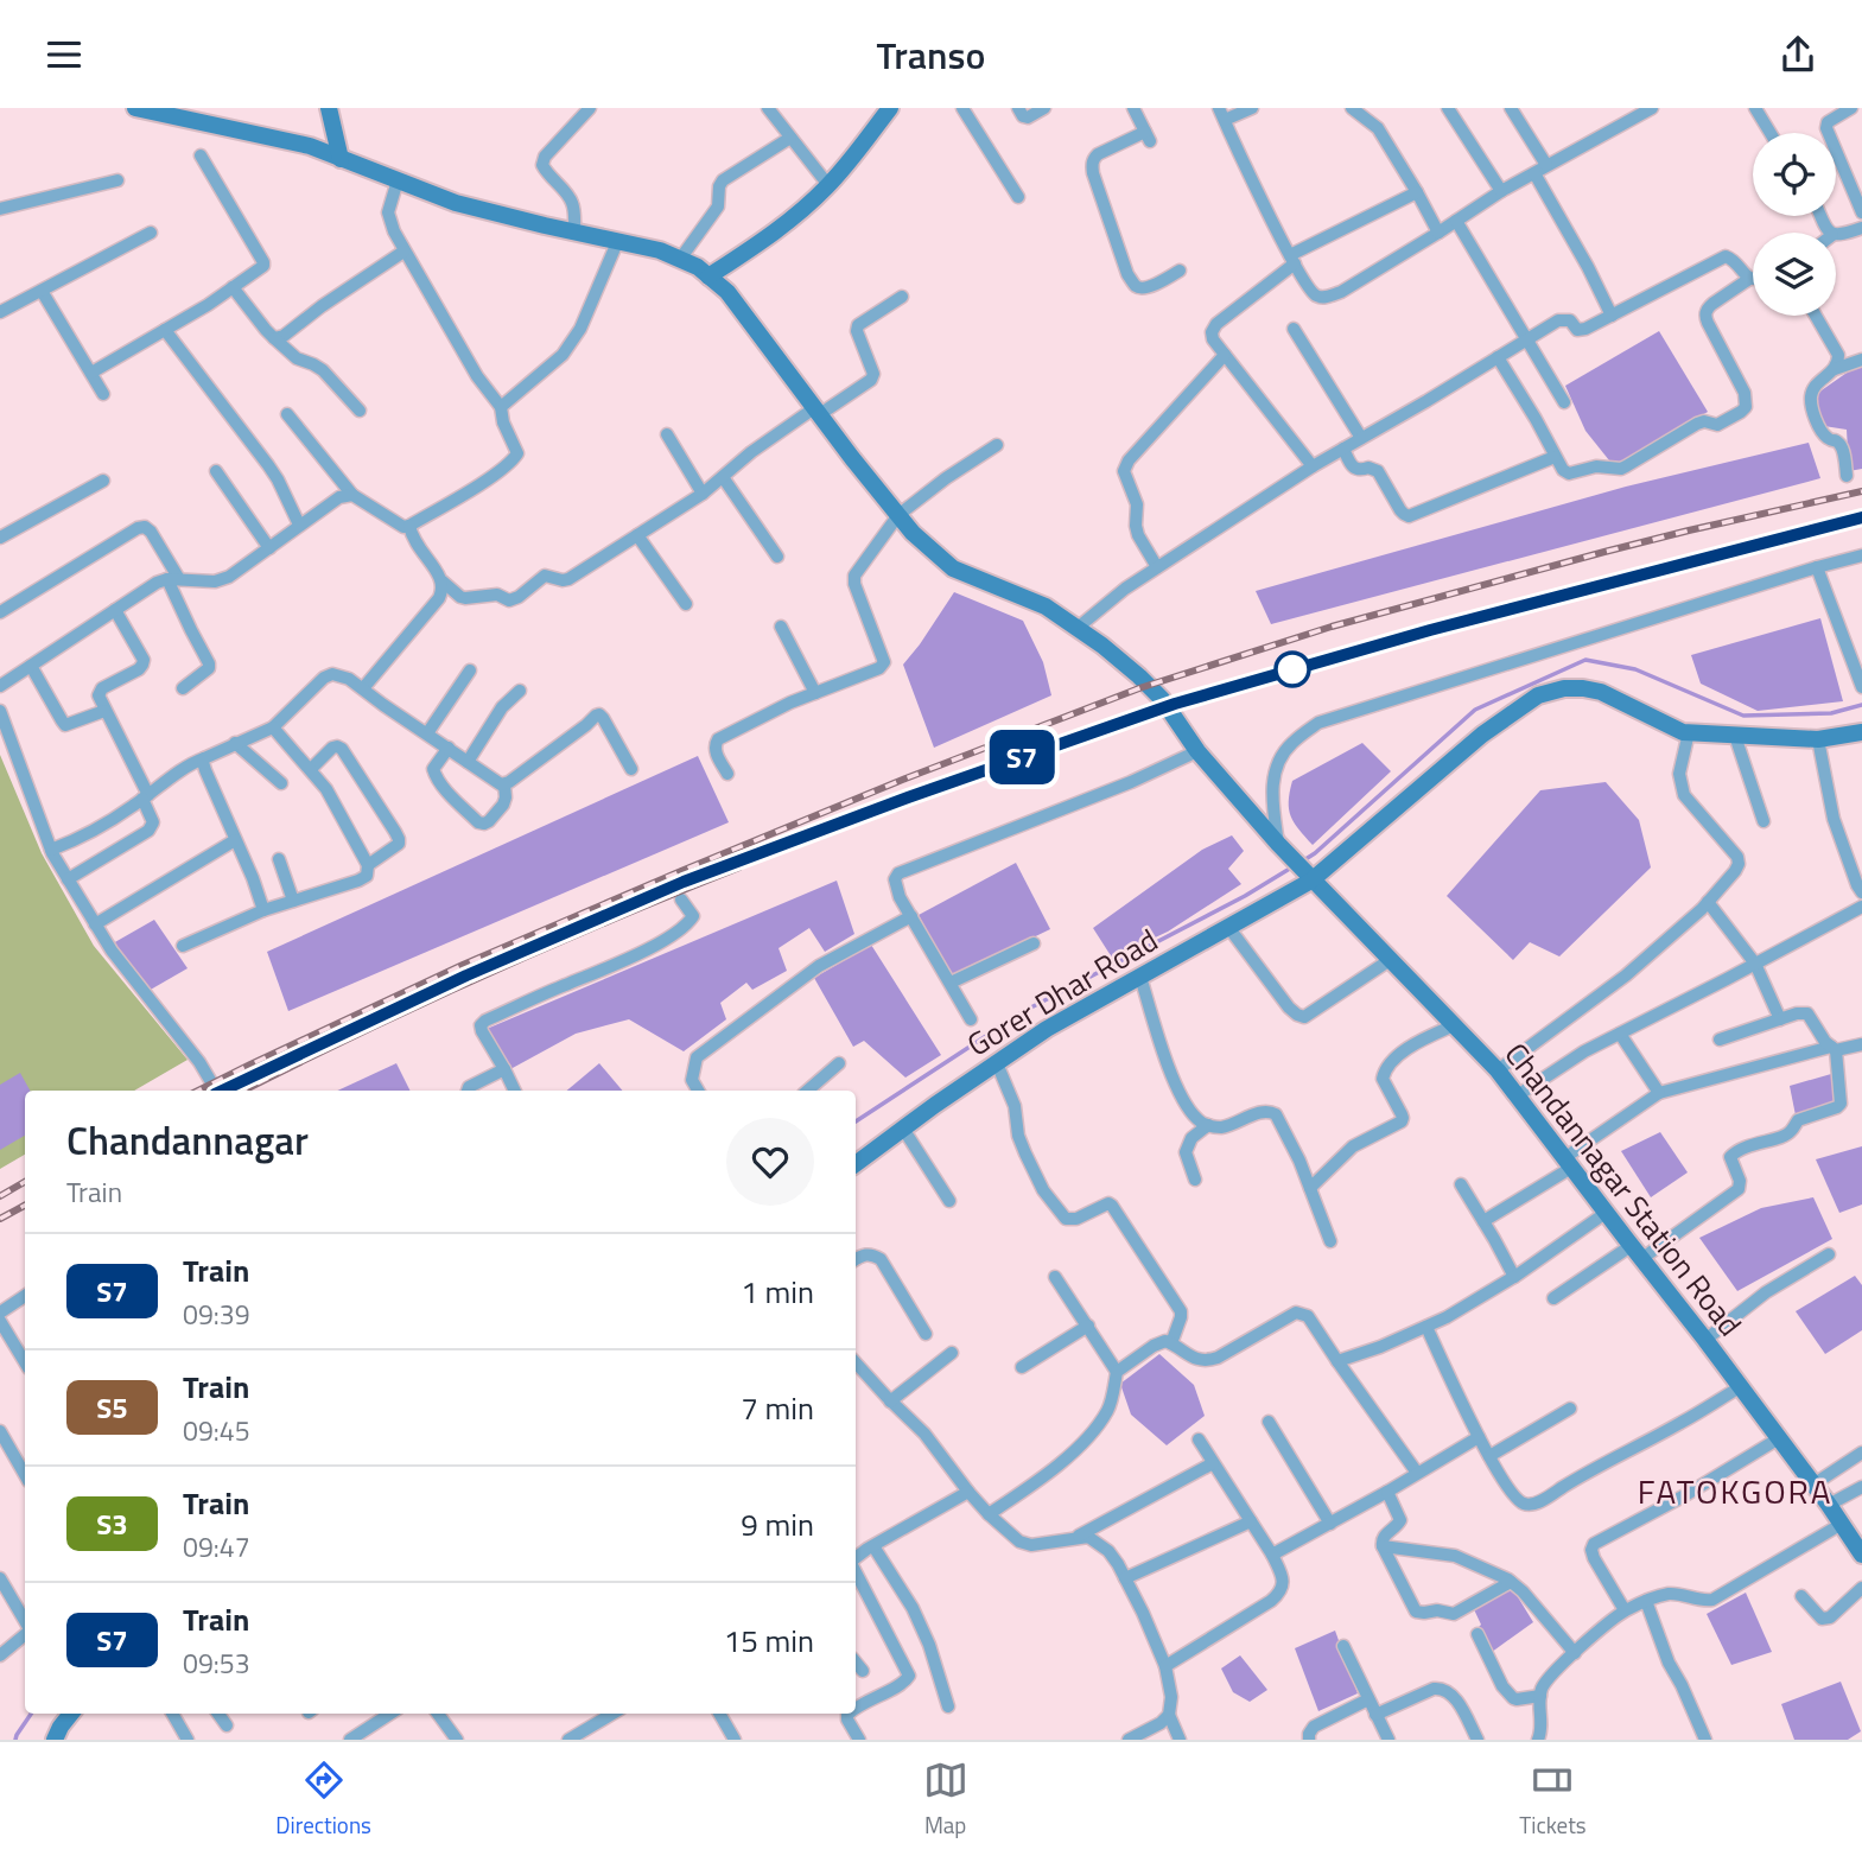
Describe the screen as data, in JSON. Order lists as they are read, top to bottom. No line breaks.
{"streets":{"main road":["Gorer Dhar Road","Chandannagar Station Road"]},"crossings":[["Gorer Dhar Road","Chandannagar Station Road"]],"districts":["FATOKGORA"],"page":{"header":"Transo","on_map":"S7","heading":["Chandannagar","Train"],"list":[{"mark":"S7","name":"Train","note":"09:39","value":"1 min"},{"mark":"S5","name":"Train","note":"09:45","value":"7 min"},{"mark":"S3","name":"Train","note":"09:47","value":"9 min"},{"mark":"S7","name":"Train","note":"09:53","value":"15 min"}],"tabs":["Directions","Map","Tickets"]}}
